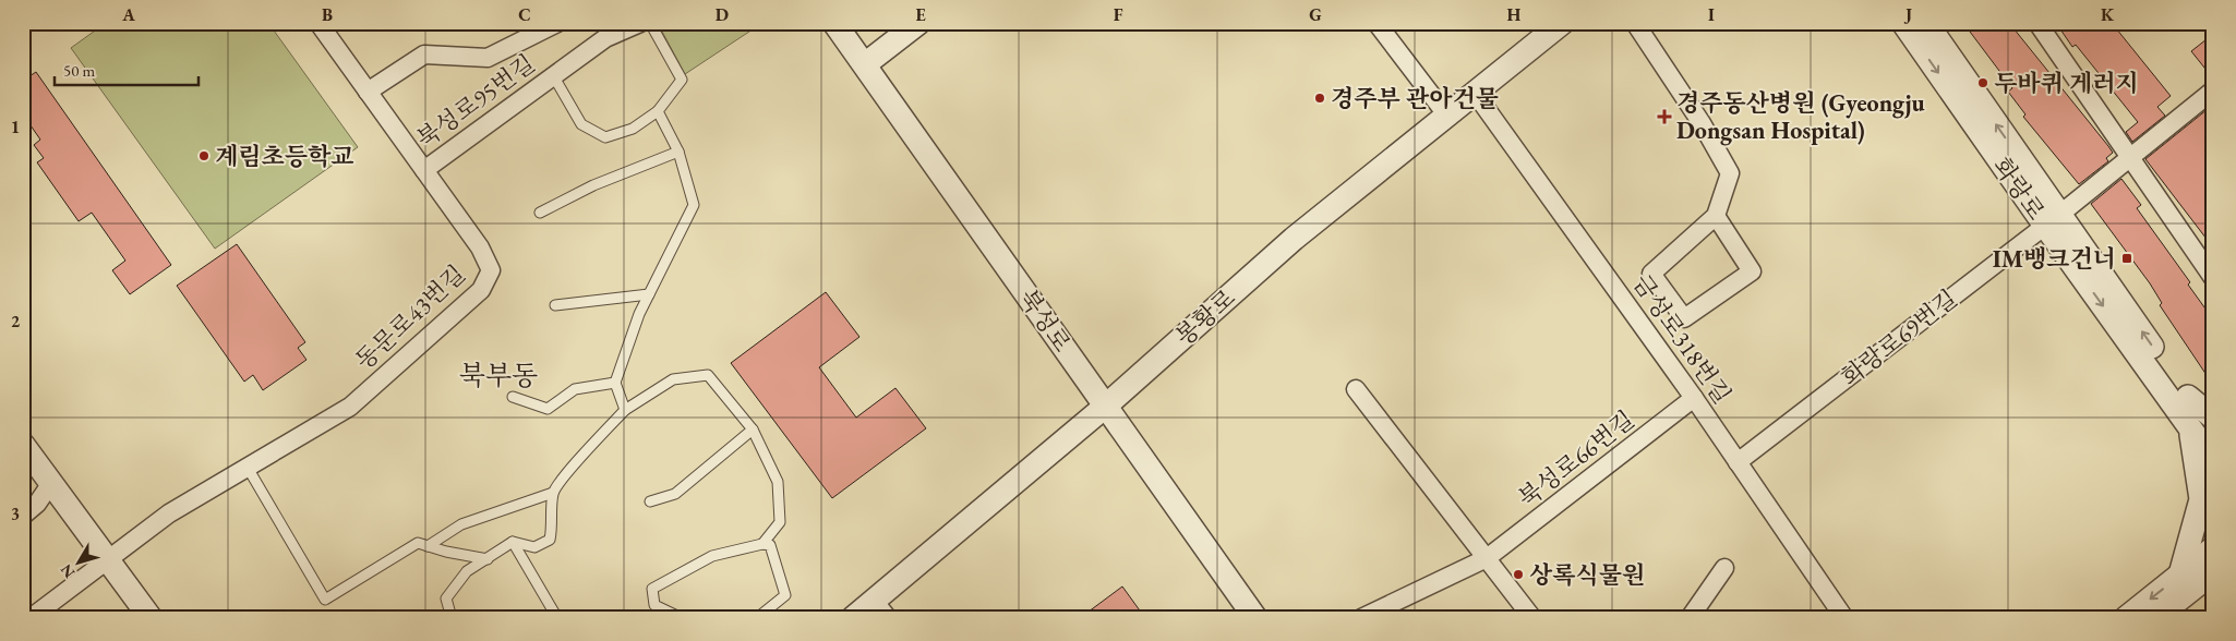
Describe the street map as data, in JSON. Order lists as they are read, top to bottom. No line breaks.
{"streets":{"street":["북성로95번길","화랑로","동문로43번길","봉황로","북성로","화랑로69번길","금성로318번길","북성로66번길"]},"crossings":[["북성로95번길","동문로43번길"],["화랑로","화랑로69번길"],["봉황로","북성로"],["봉황로","금성로318번길"],["화랑로69번길","금성로318번길"],["금성로318번길","북성로66번길"]],"districts":["북부동"],"places":{"other":["두바퀴 게러지","경주부 관아건물","계림초등학교","상록식물원"],"health":["경주동산병원 (Gyeongju Dongsan Hospital)"],"transit":["IM뱅크건너"]},"scale_bar":"50 m","north":"bottom left","grid":{"columns":["A","B","C","D","E","F","G","H","I","J","K"],"rows":["1","2","3"]}}
